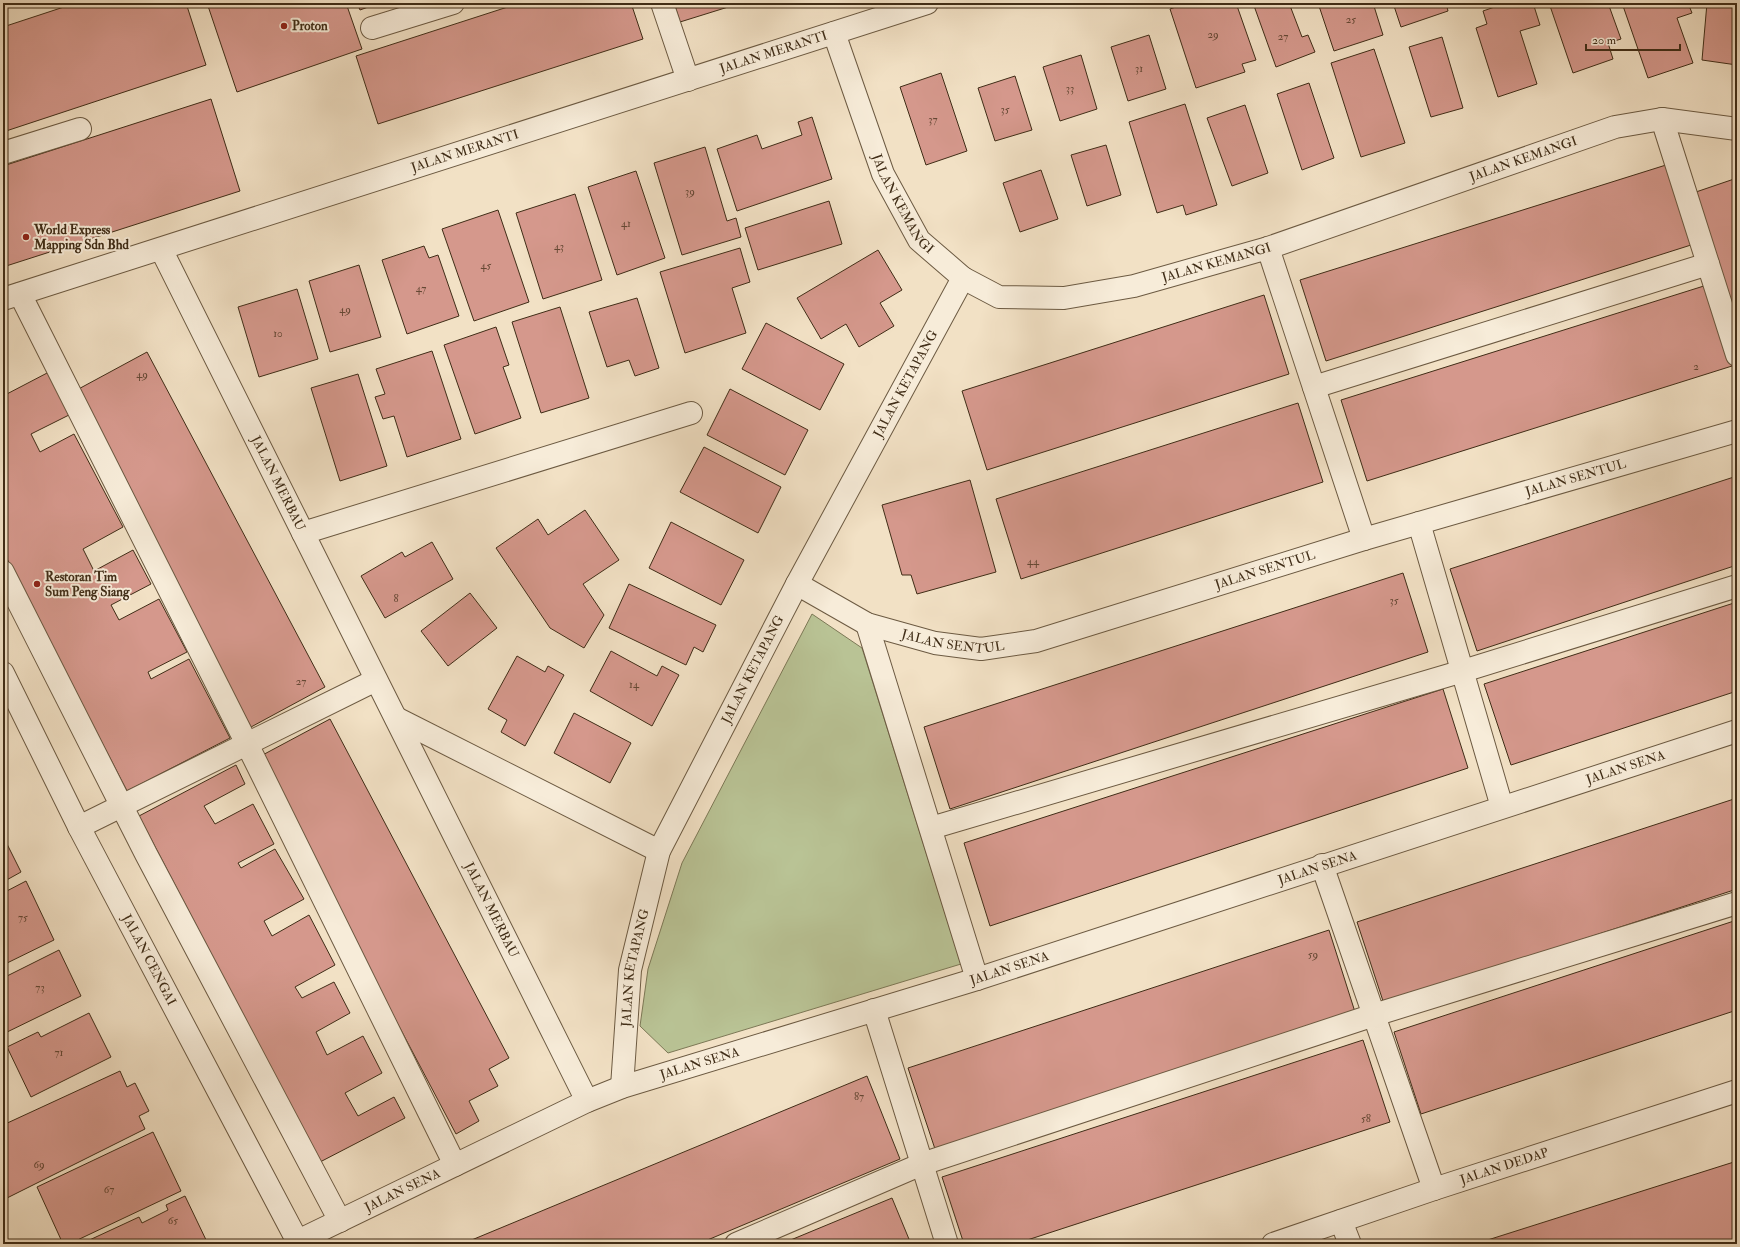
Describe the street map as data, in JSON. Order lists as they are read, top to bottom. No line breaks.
{"streets":{"street":["JALAN MERANTI","JALAN KEMANGI","JALAN KETAPANG","JALAN SENTUL","JALAN MERBAU","JALAN SENA","JALAN CENGAI","JALAN DEDAP"]},"crossings":[["JALAN MERANTI","JALAN KEMANGI"],["JALAN MERANTI","JALAN MERBAU"],["JALAN KEMANGI","JALAN KETAPANG"],["JALAN KETAPANG","JALAN SENTUL"],["JALAN KETAPANG","JALAN SENA"],["JALAN MERBAU","JALAN SENA"],["JALAN SENA","JALAN CENGAI"]],"places":["Proton","World Express Mapping Sdn Bhd","Restoran Tim Sum Peng Siang"],"house_numbers":["25","29","27","31","33","35","37","39","41","43","45","47","49","10","2","49","44","8","35","27","14","75","59","73","71","87","58","69","67","65"],"scale_bar":"20 m"}
